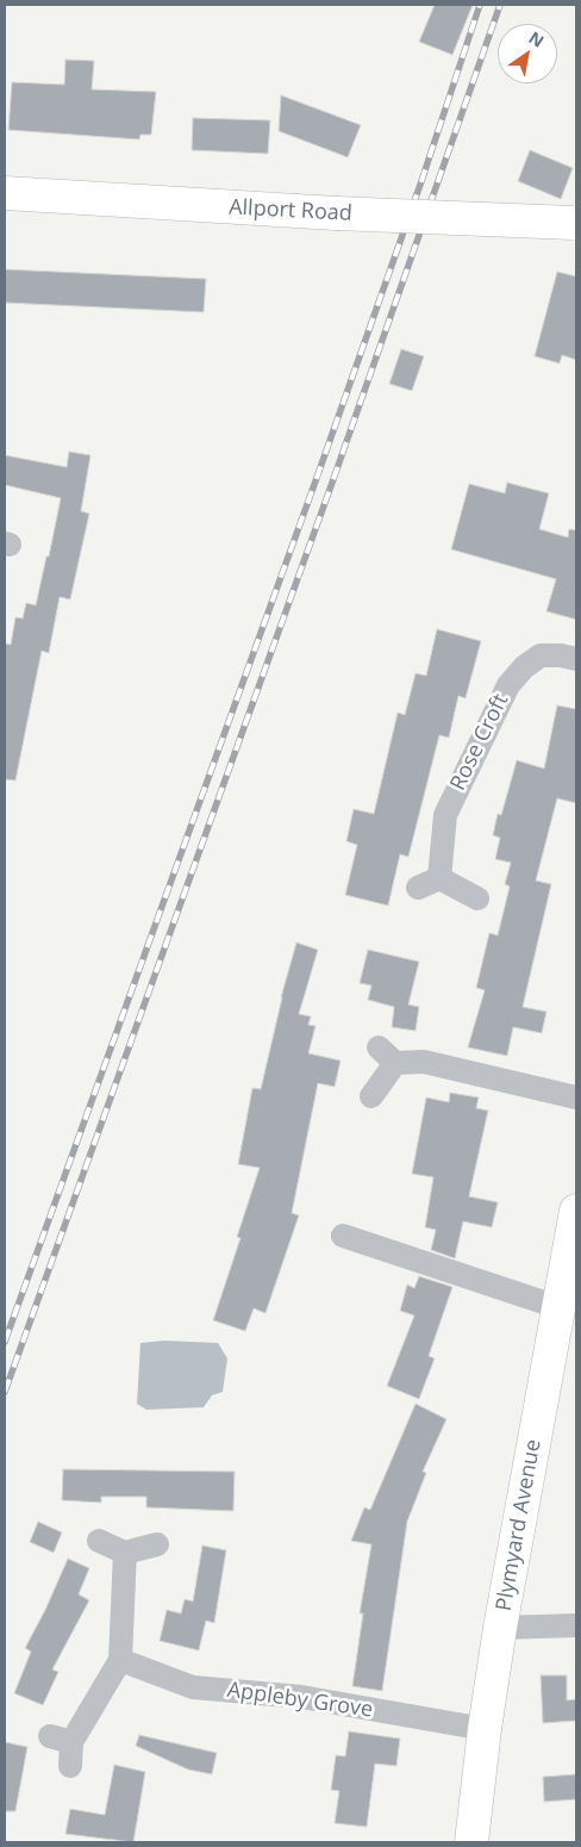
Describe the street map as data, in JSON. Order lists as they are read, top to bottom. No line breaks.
{"streets":{"street":["Allport Road","Rose Croft","Plymyard Avenue","Appleby Grove"]},"crossings":[["Plymyard Avenue","Appleby Grove"]],"north":"top right"}
